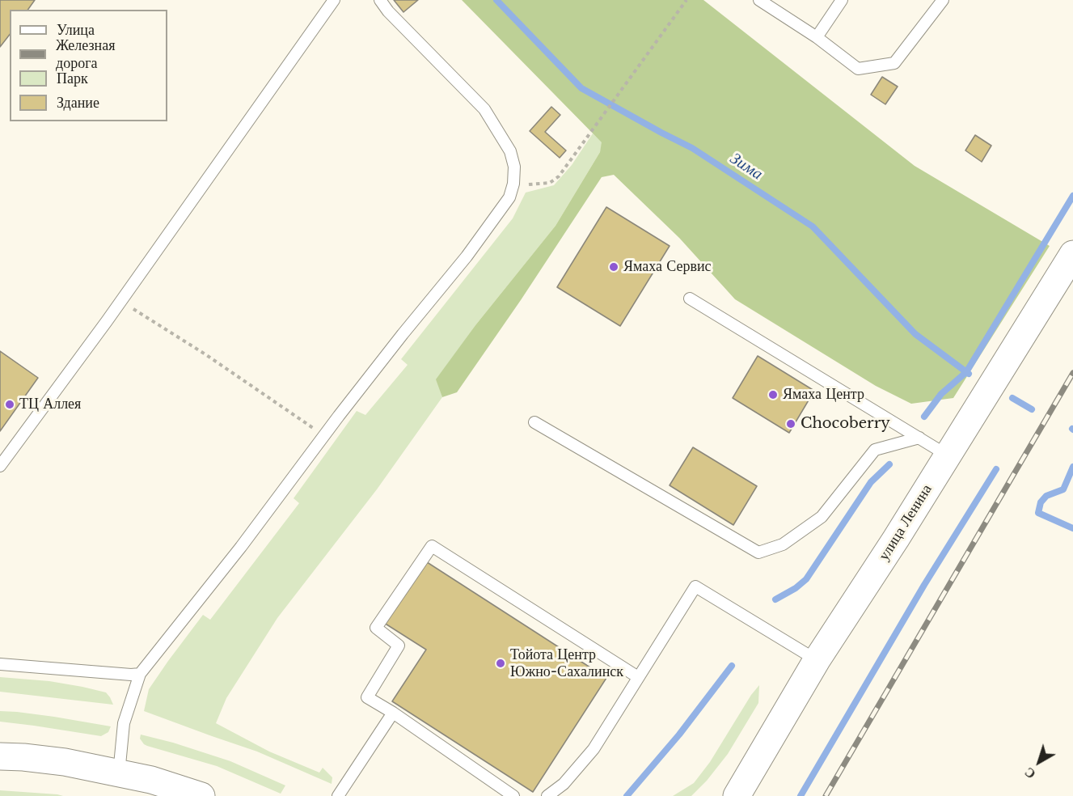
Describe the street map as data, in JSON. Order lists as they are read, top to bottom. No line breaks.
{"streets":{"main road":["улица Ленина"]},"water":["Зима"],"places":["Ямаха Сервис","Ямаха Центр","ТЦ Аллея","Chocoberry","Тойота Центр Южно-Сахалинск"],"legend":["Улица","Железная дорога","Парк","Здание"],"north":"bottom left"}
